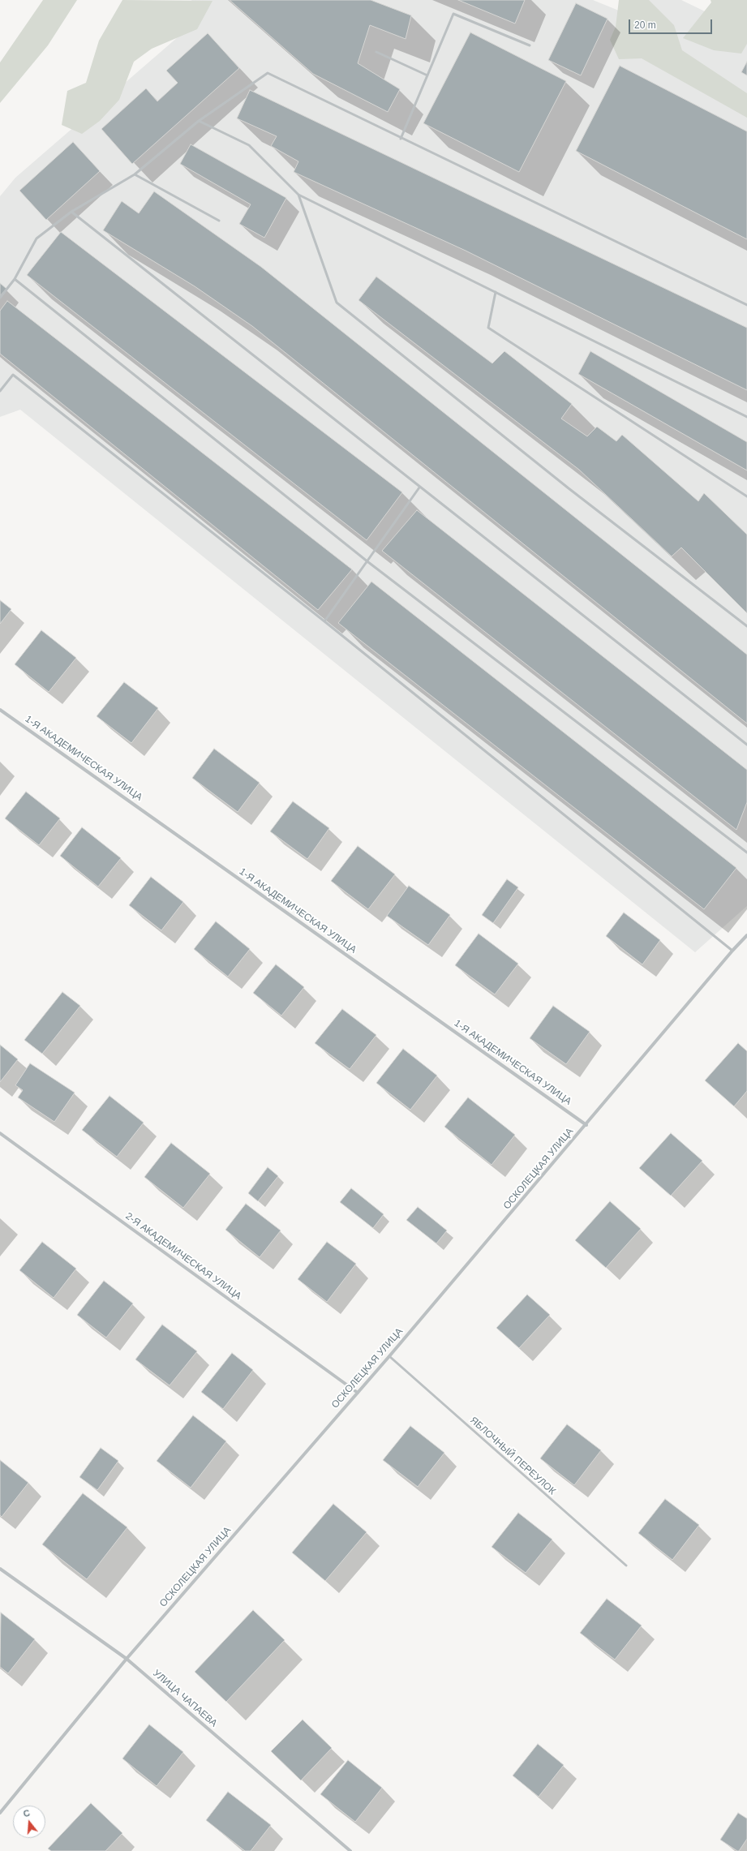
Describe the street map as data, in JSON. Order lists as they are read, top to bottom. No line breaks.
{"streets":{"street":["1-Я АКАДЕМИЧЕСКАЯ УЛИЦА","ОСКОЛЕЦКАЯ УЛИЦА","2-Я АКАДЕМИЧЕСКАЯ УЛИЦА","УЛИЦА ЧАПАЕВА"],"lane":["ЯБЛОЧНЫЙ ПЕРЕУЛОК"]},"crossings":[["1-Я АКАДЕМИЧЕСКАЯ УЛИЦА","ОСКОЛЕЦКАЯ УЛИЦА"],["ОСКОЛЕЦКАЯ УЛИЦА","2-Я АКАДЕМИЧЕСКАЯ УЛИЦА"],["ОСКОЛЕЦКАЯ УЛИЦА","ЯБЛОЧНЫЙ ПЕРЕУЛОК"],["ОСКОЛЕЦКАЯ УЛИЦА","УЛИЦА ЧАПАЕВА"]],"scale_bar":"20 m","north":"top"}
